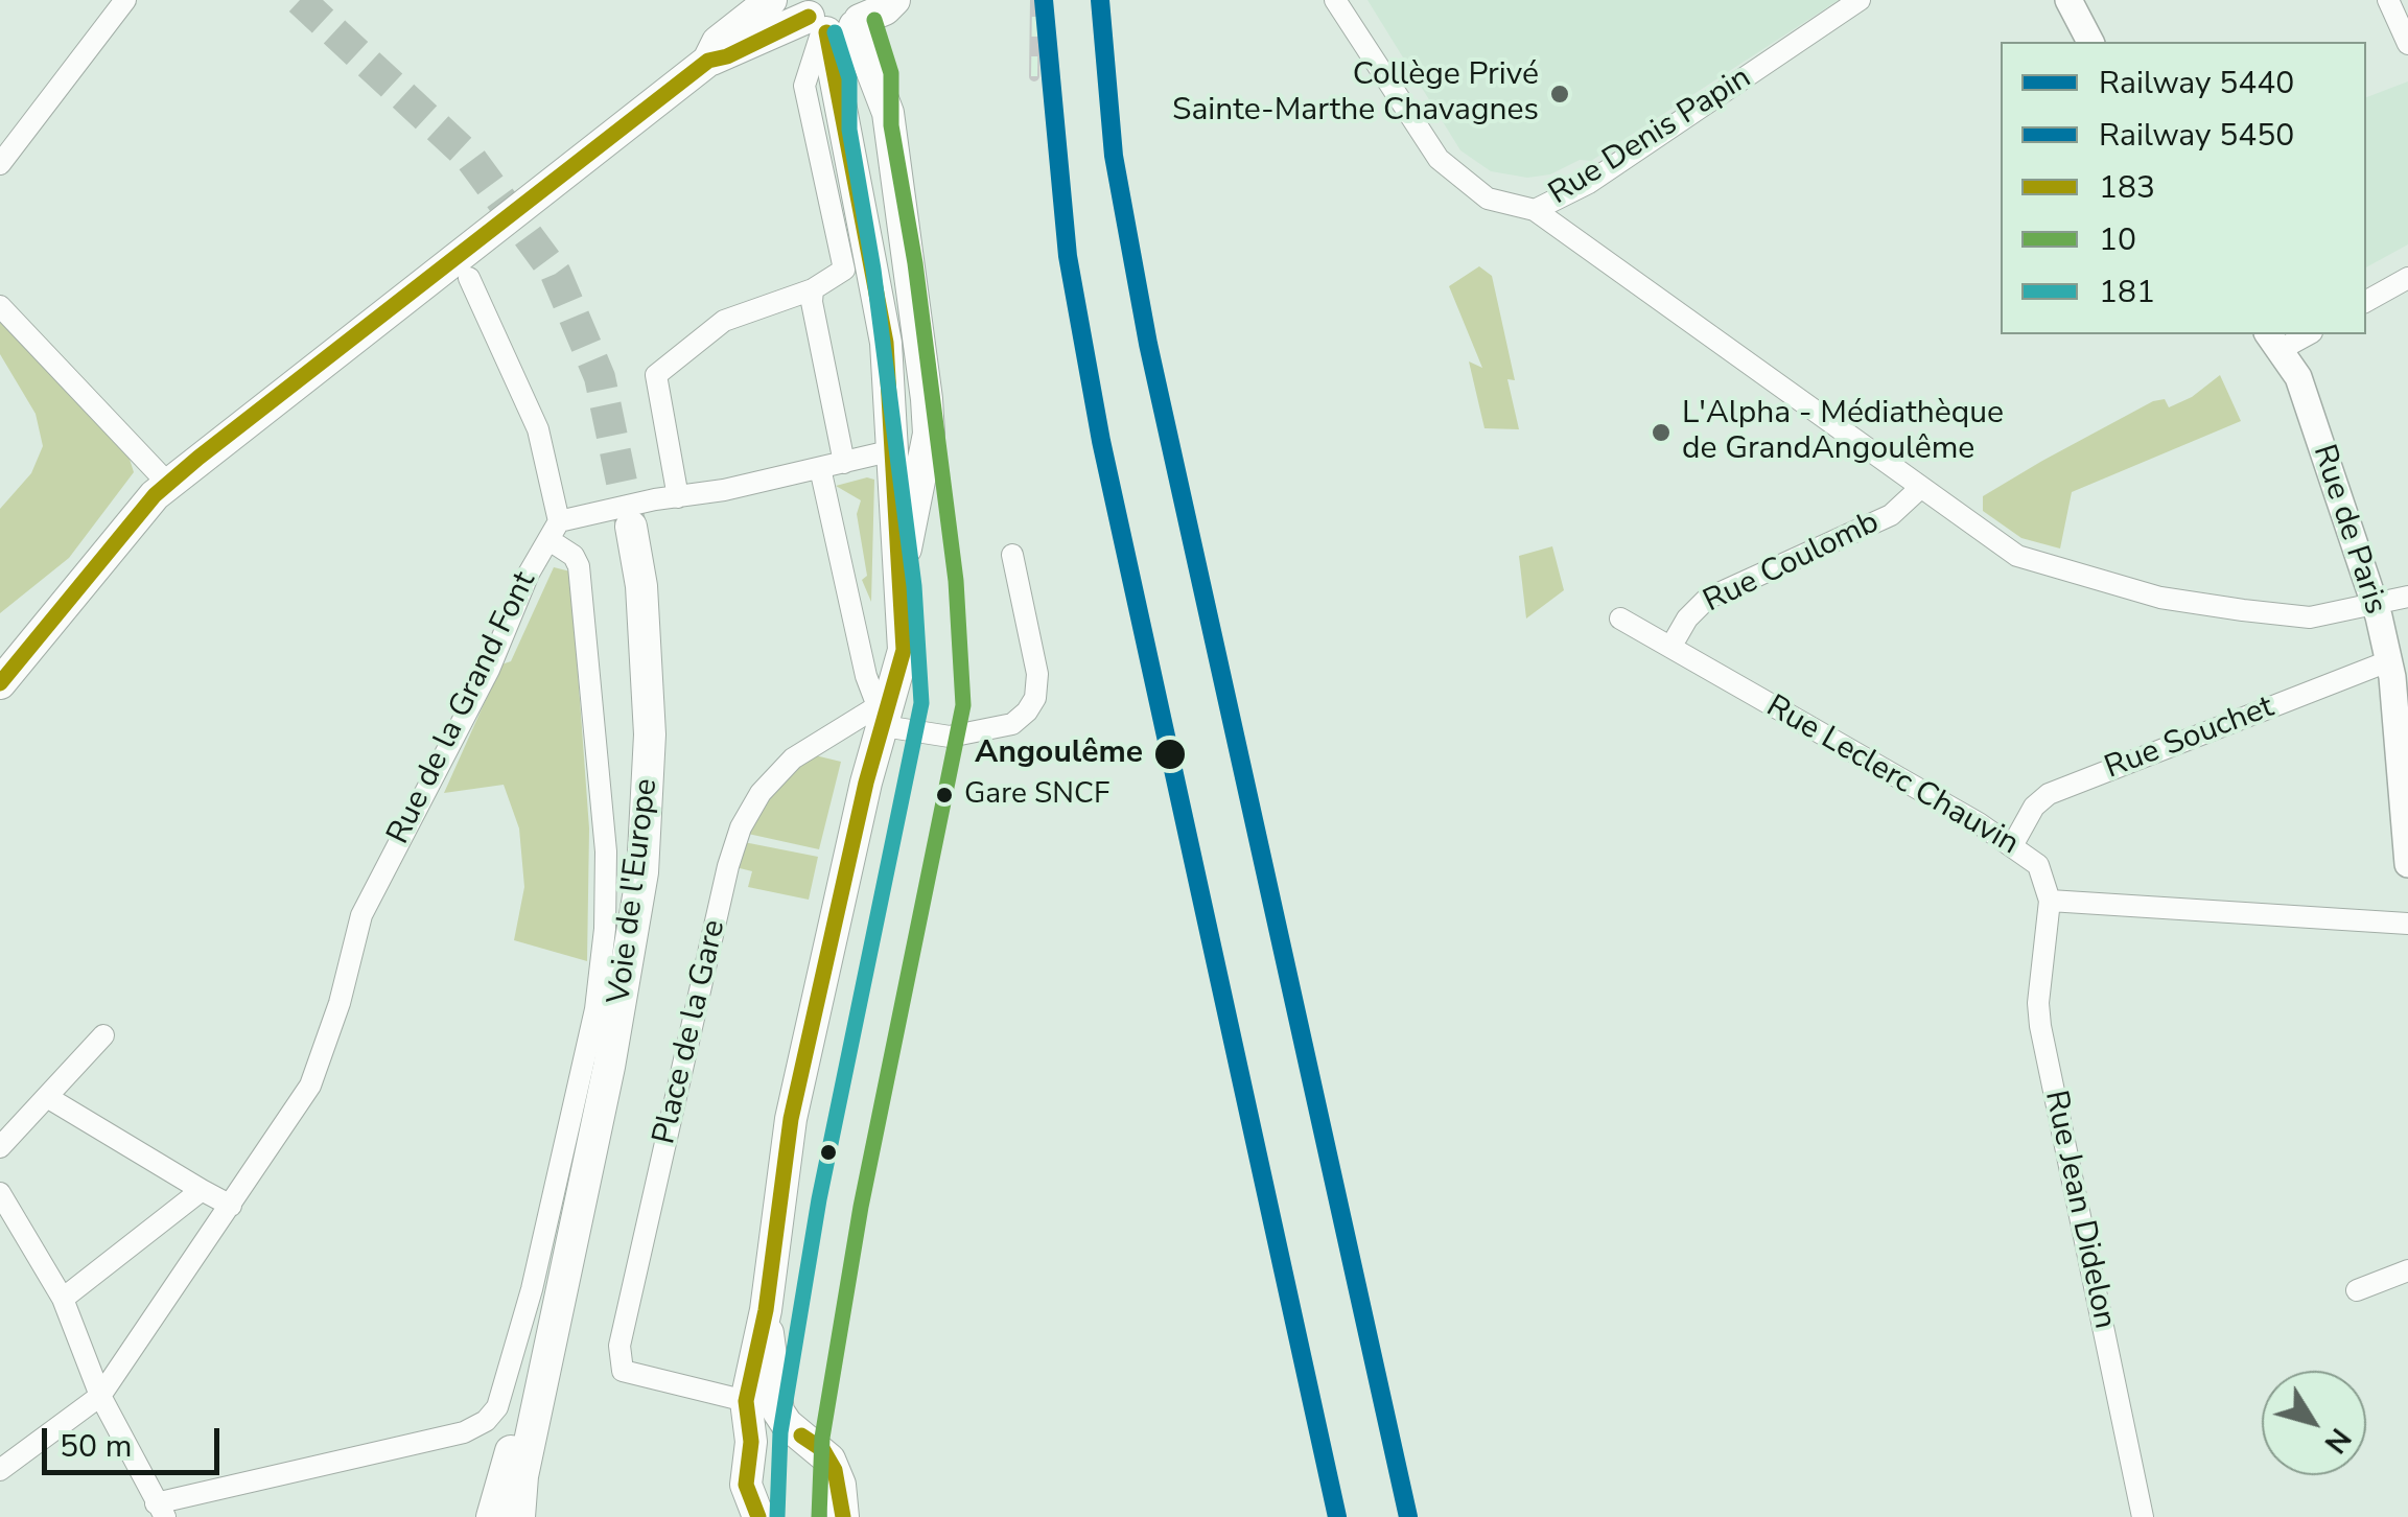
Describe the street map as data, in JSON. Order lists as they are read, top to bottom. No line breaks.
{"streets":{"main road":["Voie de l'Europe"],"street":["Rue Denis Papin","Rue de Paris","Rue Coulomb","Rue de la Grand Font","Rue Souchet","Rue Leclerc Chauvin","Place de la Gare","Rue Jean Didelon"]},"crossings":[["Rue de Paris","Rue Souchet"],["Rue Coulomb","Rue Leclerc Chauvin"],["Rue Souchet","Rue Leclerc Chauvin"],["Rue Leclerc Chauvin","Rue Jean Didelon"]],"places":["Collège Privé Sainte-Marthe Chavagnes","L'Alpha - Médiathèque de GrandAngoulême","Angoulême","Gare SNCF"],"lines":["rail line 5440","rail line 5450","transit line 183","transit line 10","transit line 181"],"legend":["Railway 5440","Railway 5450","183","10","181"],"scale_bar":"50 m","north":"bottom right"}
